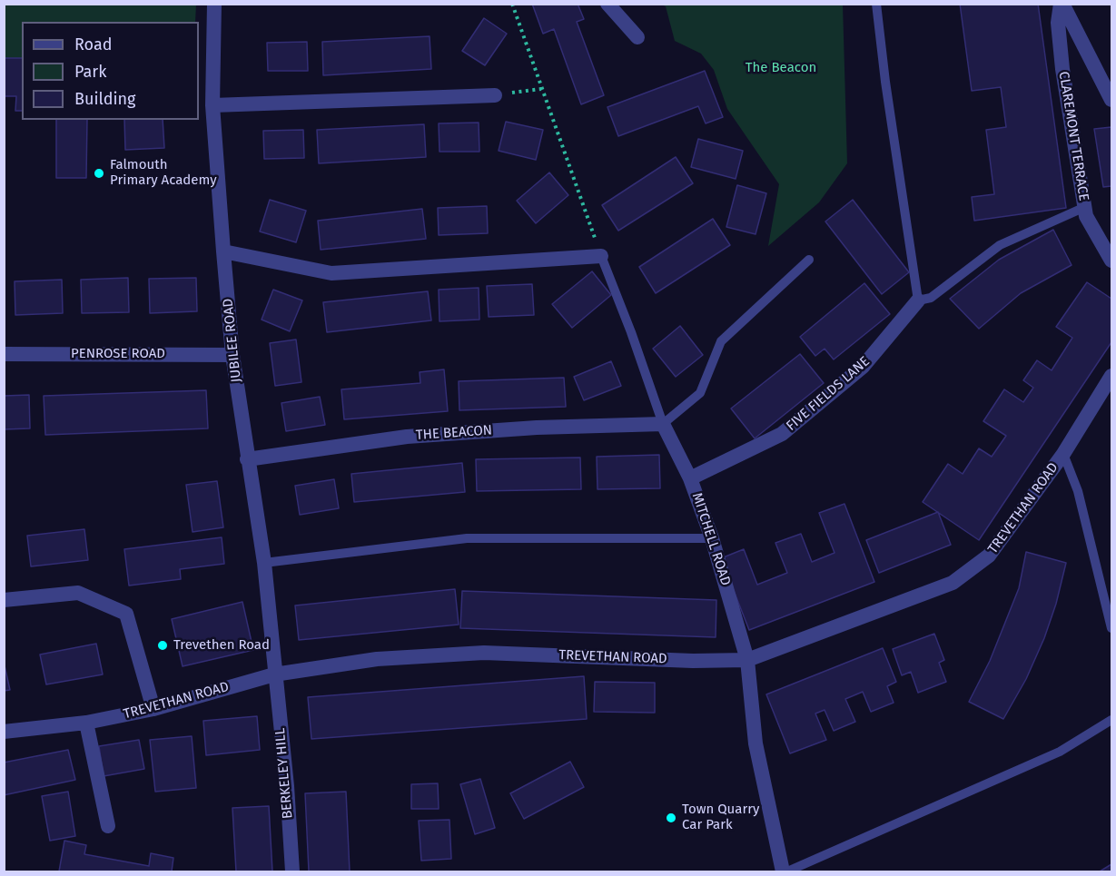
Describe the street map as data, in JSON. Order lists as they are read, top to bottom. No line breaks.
{"streets":{"street":["CLAREMONT TERRACE","JUBILEE ROAD","PENROSE ROAD","FIVE FIELDS LANE","THE BEACON","TREVETHAN ROAD","MITCHELL ROAD","BERKELEY HILL"]},"crossings":[["JUBILEE ROAD","PENROSE ROAD"],["JUBILEE ROAD","THE BEACON"],["JUBILEE ROAD","TREVETHAN ROAD"],["JUBILEE ROAD","BERKELEY HILL"],["FIVE FIELDS LANE","MITCHELL ROAD"],["THE BEACON","MITCHELL ROAD"],["TREVETHAN ROAD","MITCHELL ROAD"],["TREVETHAN ROAD","BERKELEY HILL"]],"parks":["The Beacon"],"places":["Falmouth Primary Academy","Trevethen Road","Town Quarry Car Park"],"legend":["Road","Park","Building"]}
